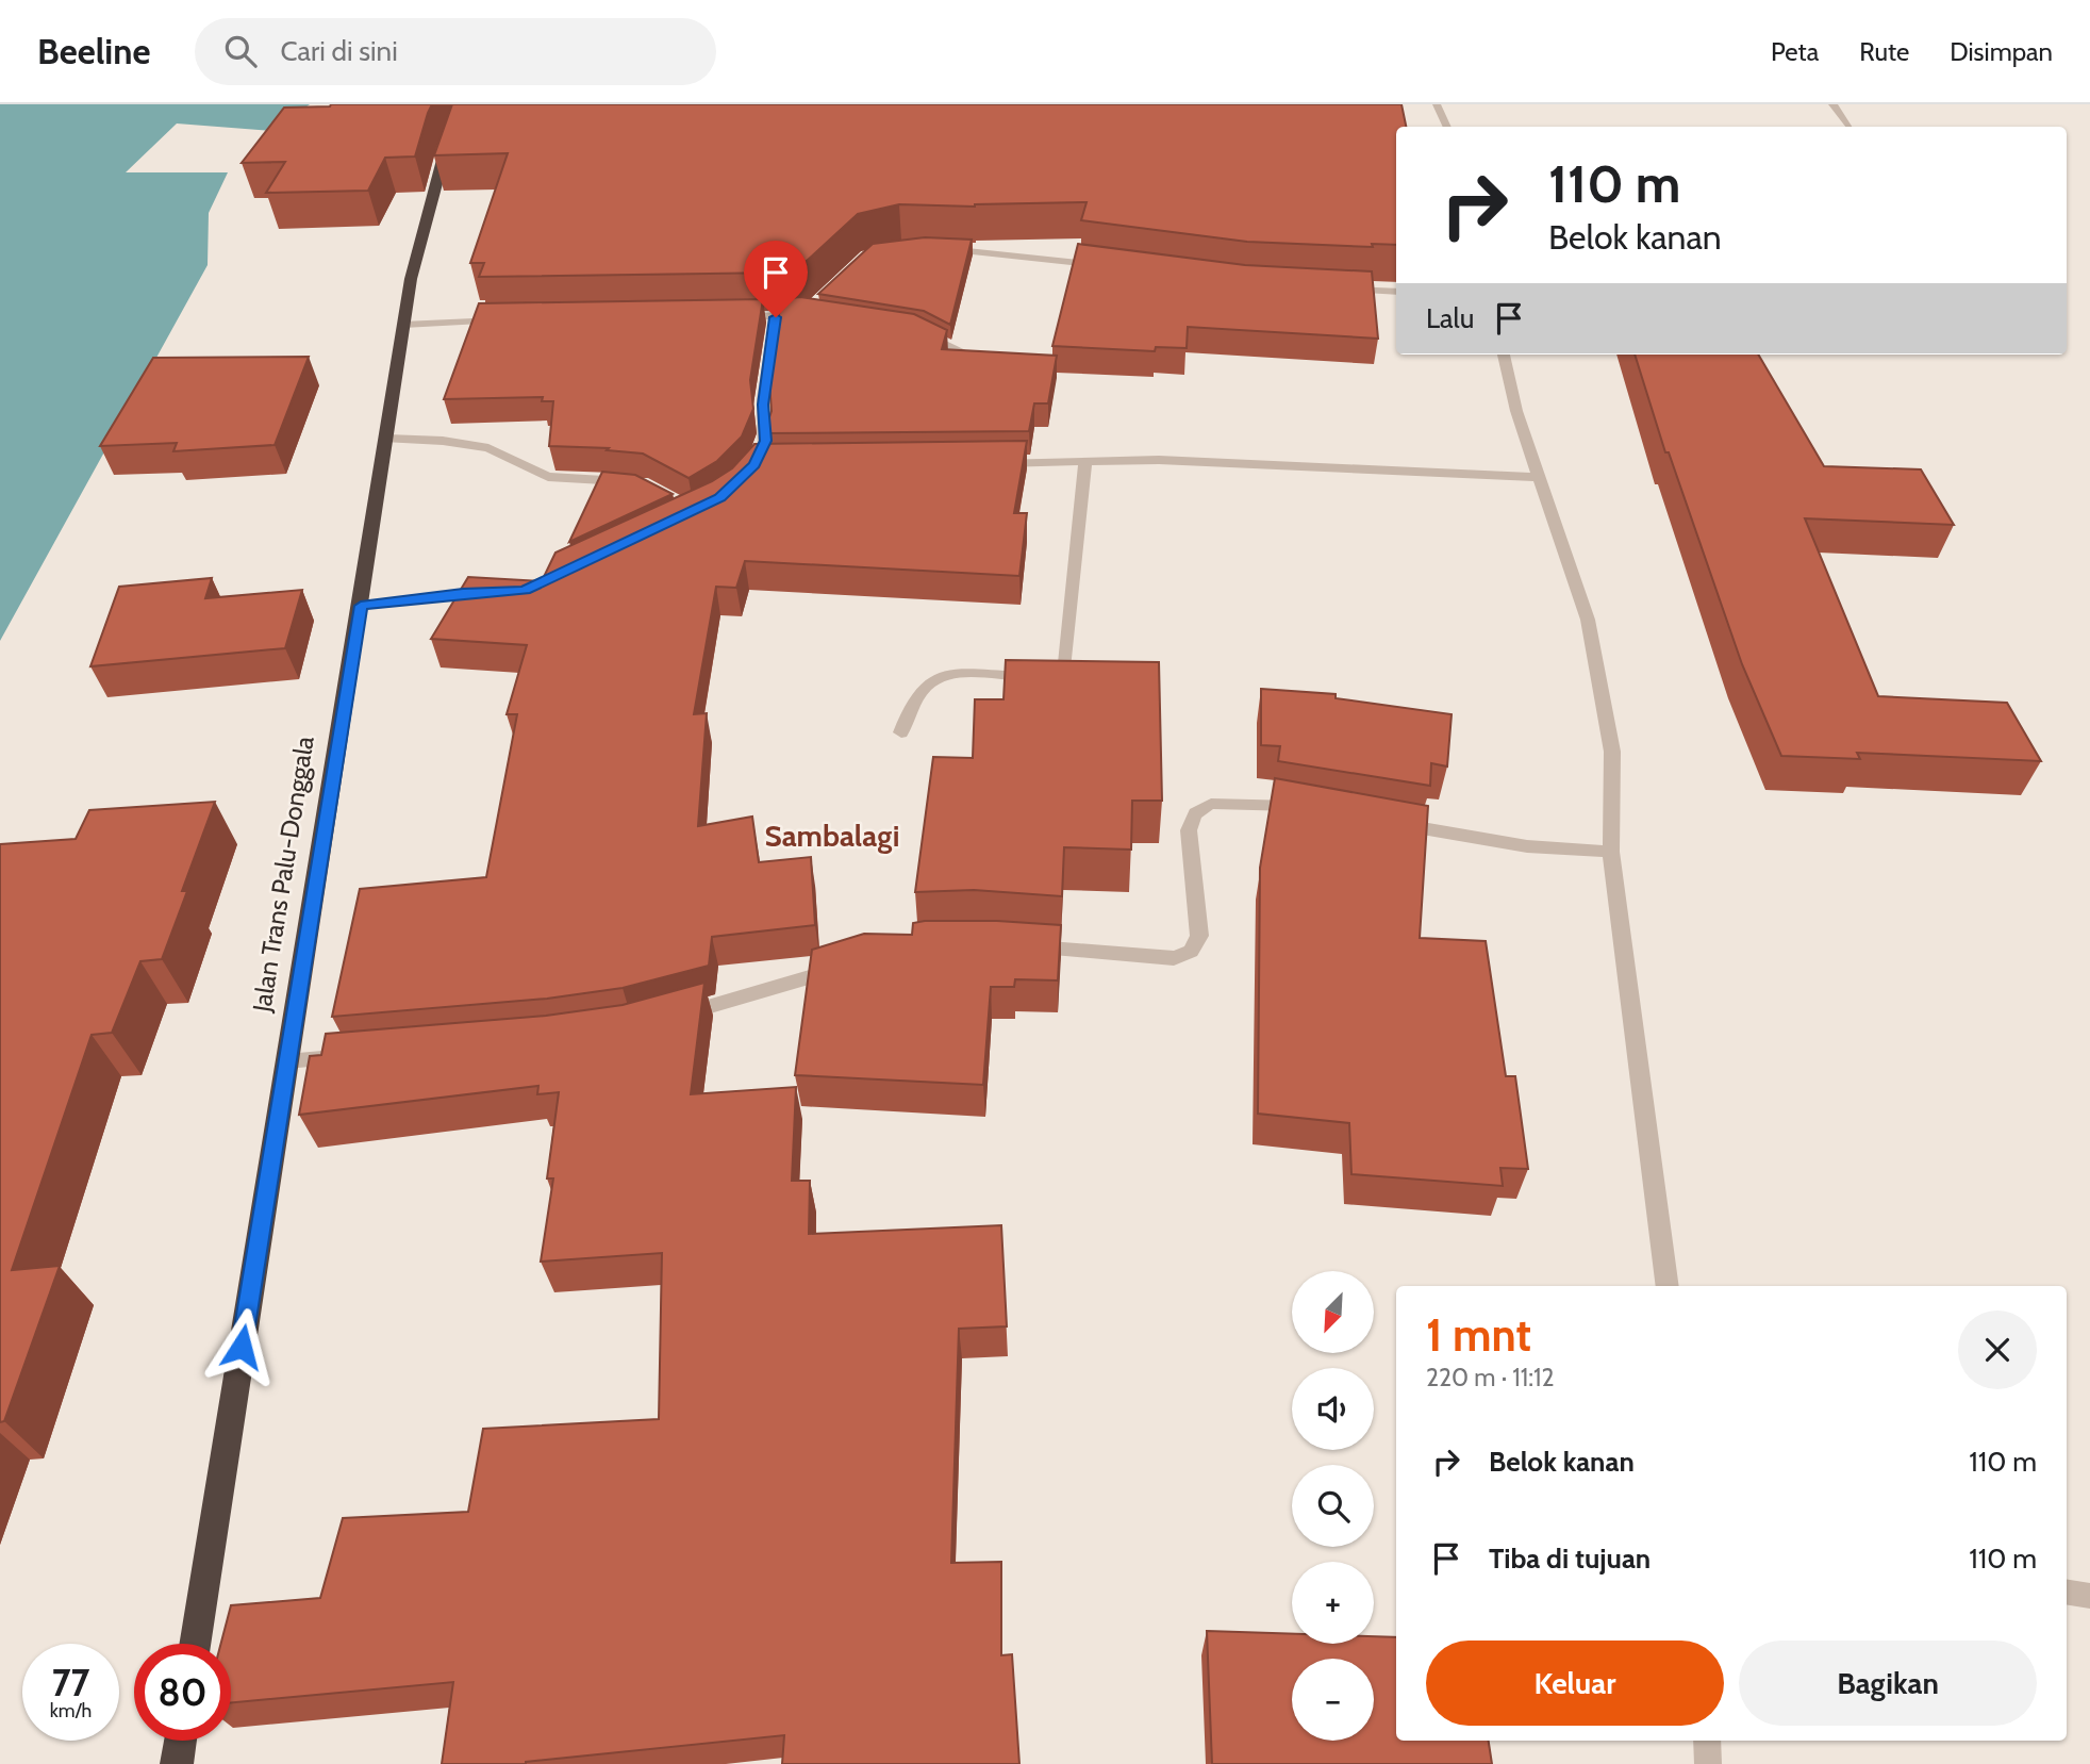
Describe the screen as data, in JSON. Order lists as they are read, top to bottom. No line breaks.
{"streets":{"highway":["Jalan Trans Palu-Donggala"]},"districts":["Sambalagi"],"north":"bottom left","page":{"header":"Beeline","search":"Cari di sini","nav":["Peta","Rute","Disimpan"],"turn":["110 m","Belok kanan"],"then":"Lalu","map_buttons":["+","−"],"heading":["1 mnt","220 m · 11:12"],"list":[{"name":"Belok kanan","value":"110 m"},{"name":"Tiba di tujuan","value":"110 m"}],"buttons":["Keluar","Bagikan"],"speed":"77 km/h","limit":"80"}}
